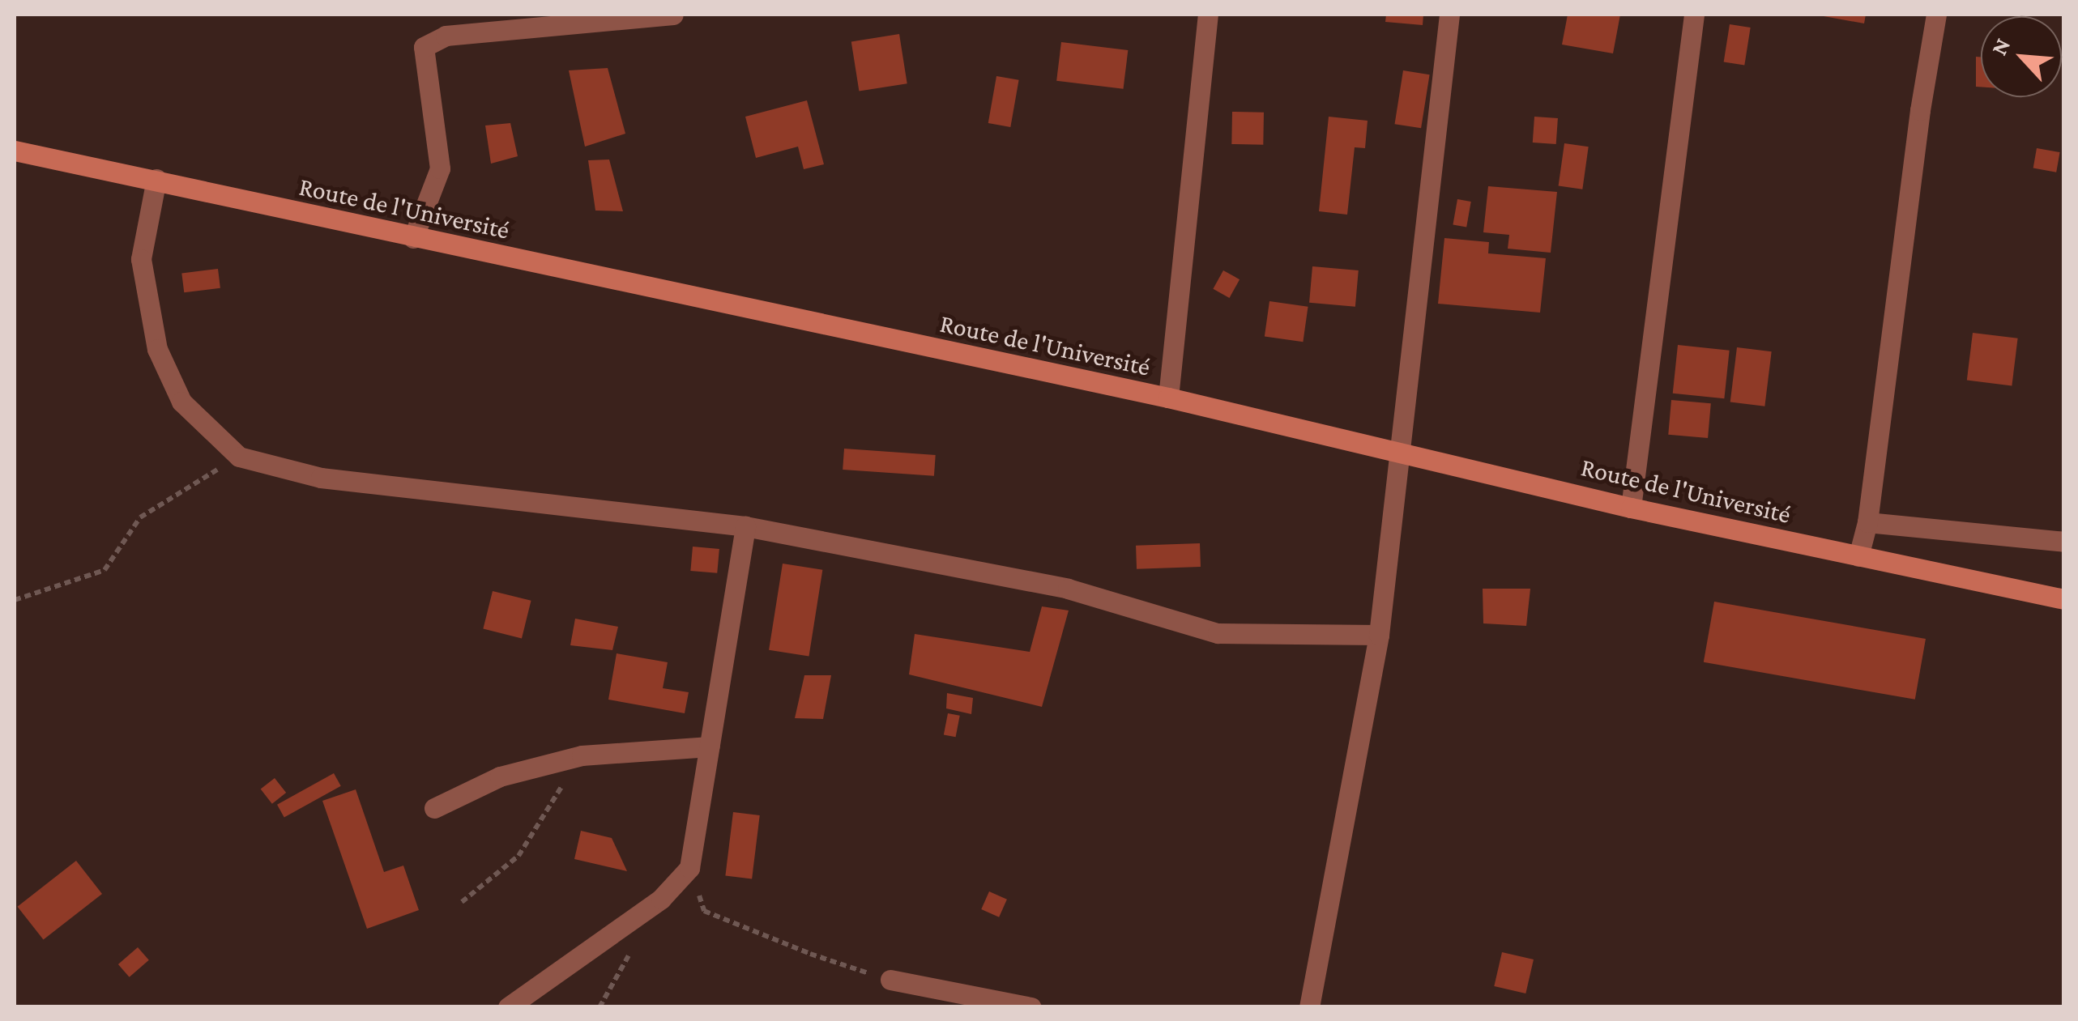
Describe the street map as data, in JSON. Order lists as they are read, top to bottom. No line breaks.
{"streets":{"street":["Route de l'Université"]},"north":"top left"}
